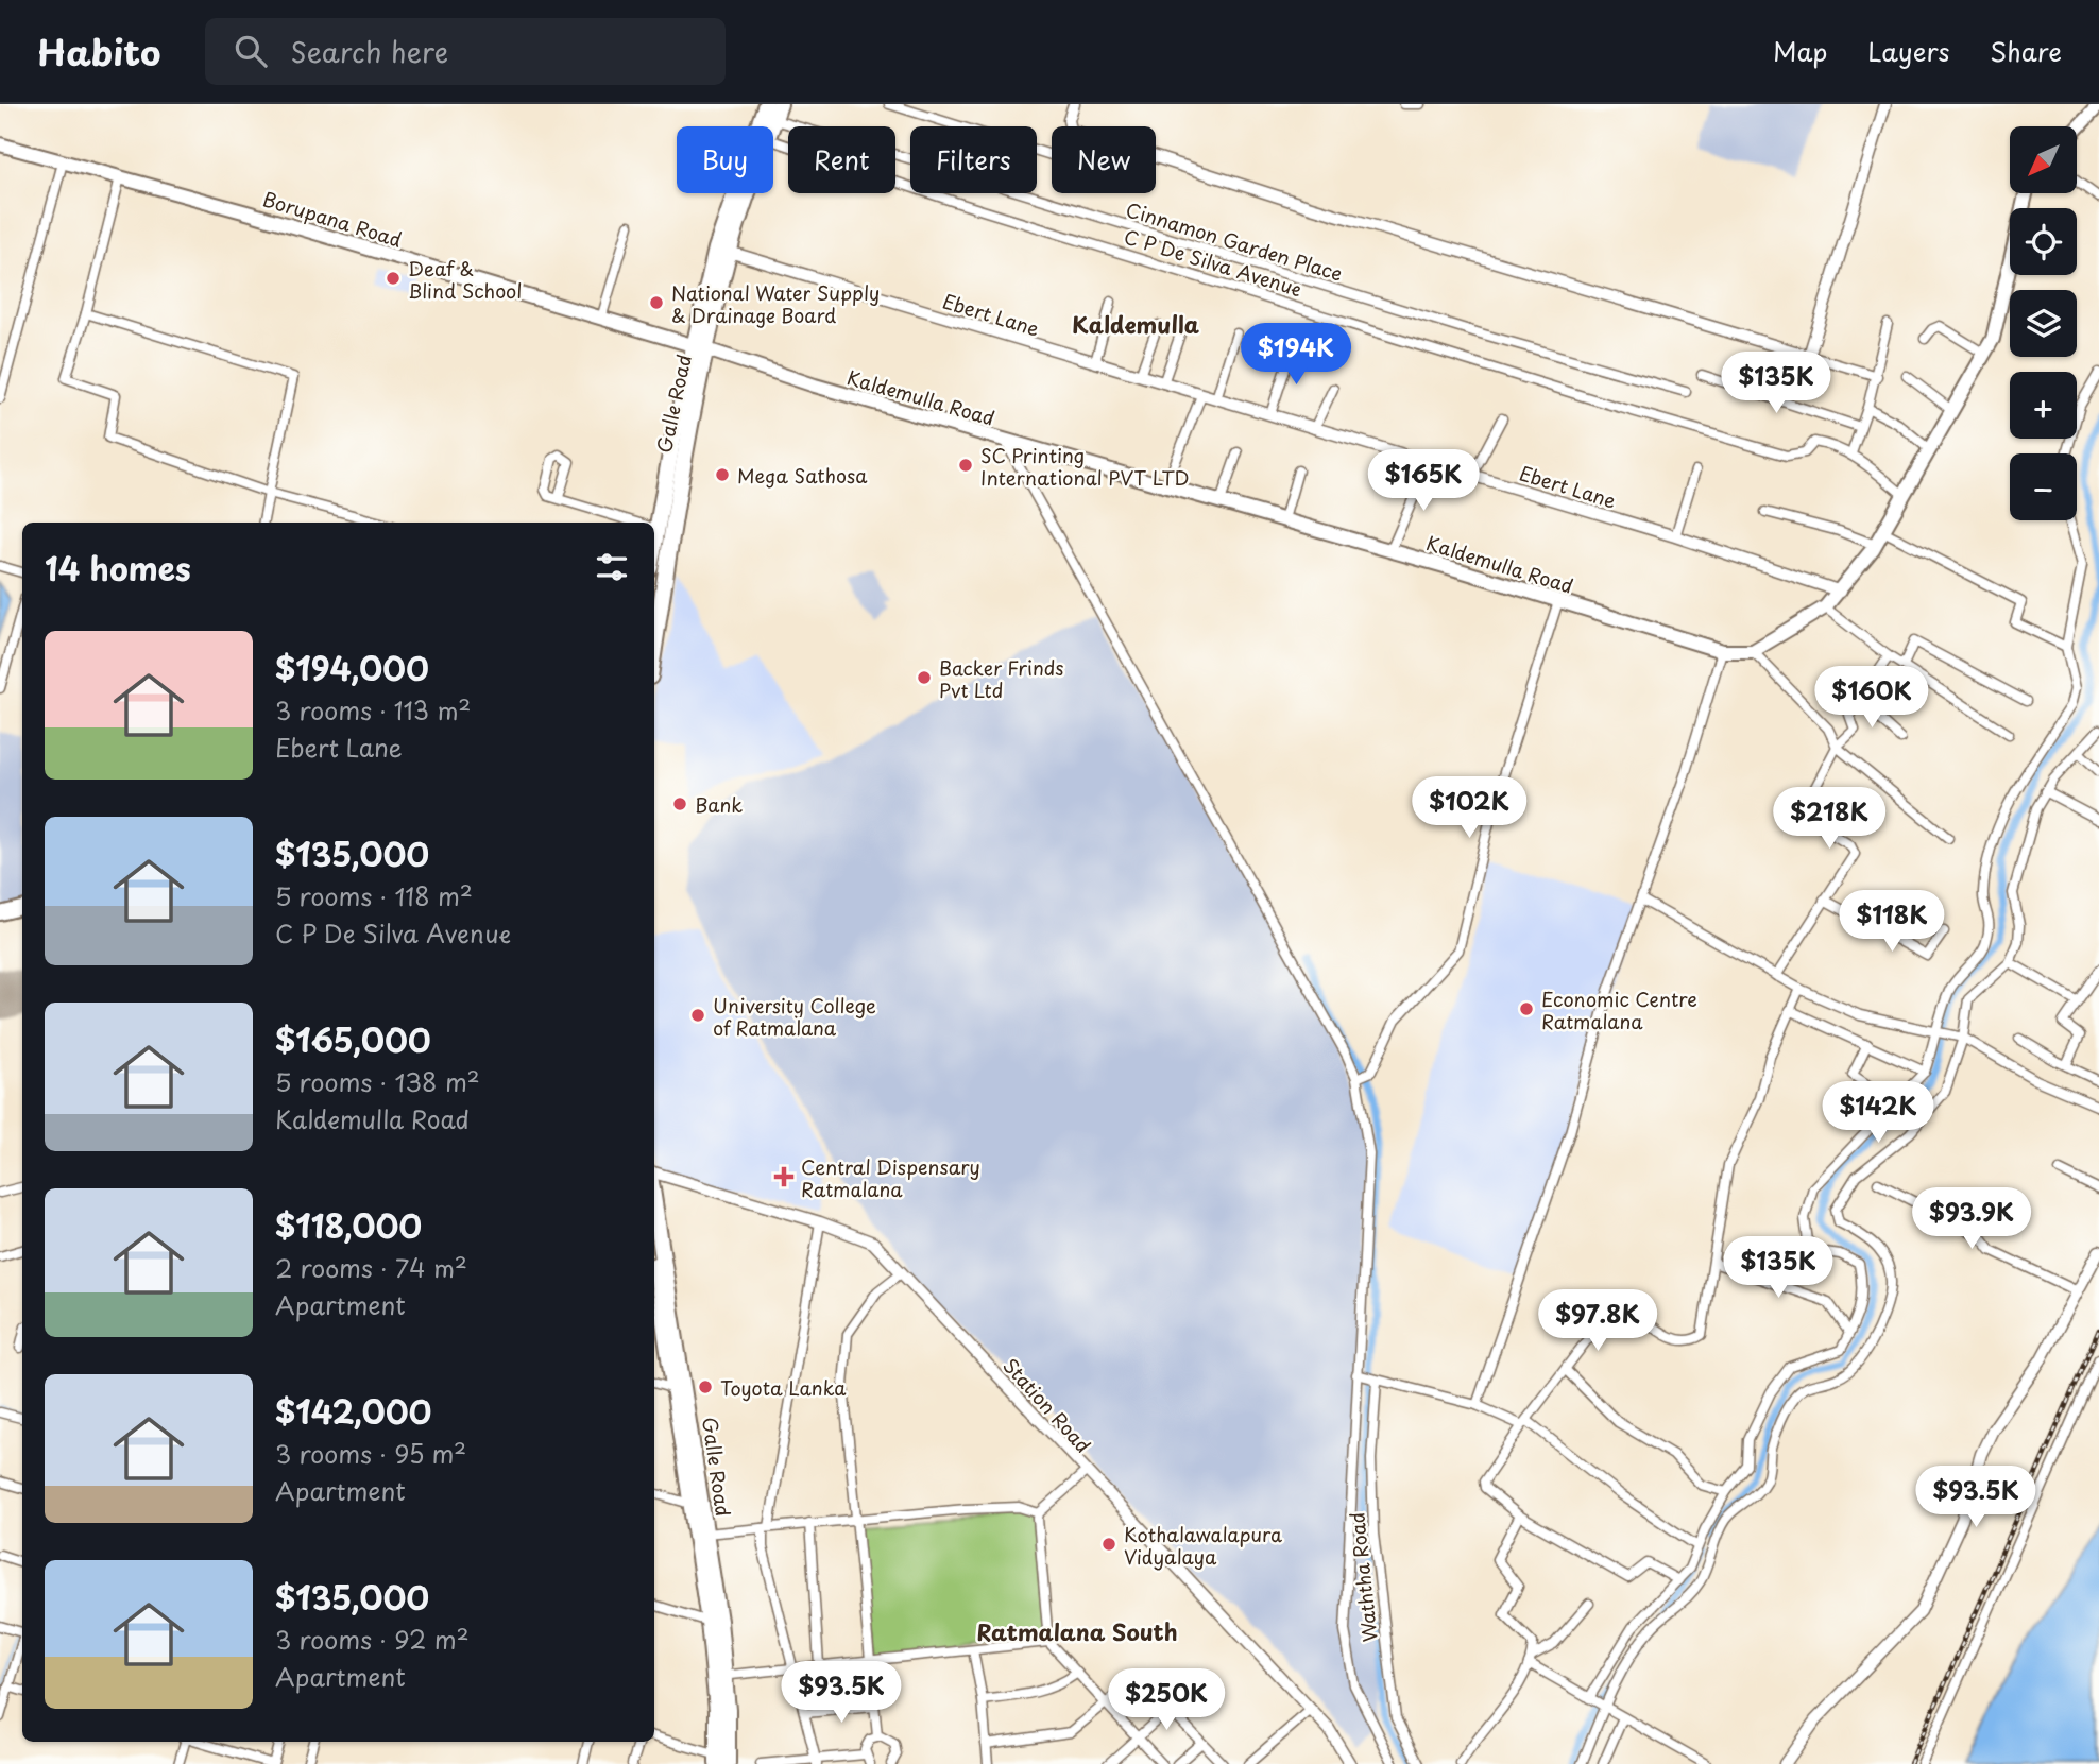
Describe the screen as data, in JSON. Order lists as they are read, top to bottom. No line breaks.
{"streets":{"highway":["Galle Road"],"main road":["Borupana Road","Kaldemulla Road"],"street":["Cinnamon Garden Place","C P De Silva Avenue","Ebert Lane","Station Road","Waththa Road"]},"crossings":[["Borupana Road","Kaldemulla Road"],["Borupana Road","Galle Road"],["Cinnamon Garden Place","Galle Road"],["Ebert Lane","Galle Road"],["Kaldemulla Road","Galle Road"]],"districts":["Kaldemulla","Ratmalana South"],"places":{"other":["Deaf & Blind School","National Water Supply & Drainage Board","SC Printing International PVT LTD","Mega Sathosa","Backer Frinds Pvt Ltd","Bank","Economic Centre Ratmalana","University College of Ratmalana","Toyota Lanka","Kothalawalapura Vidyalaya"],"health":["Central Dispensary Ratmalana"]},"north":"bottom left","page":{"header":"Habito","search":"Search here","nav":["Map","Layers","Share"],"map_buttons":["+","−"],"chip":["Buy","Rent","Filters","New"],"price":["$194K","$135K","$165K","$160K","$102K","$218K","$118K","$142K","$93.9K","$135K","$97.8K","$93.5K","$93.5K","$250K"],"heading":"14 homes","list":[{"name":"$194,000","note":"3 rooms · 113 m² · Ebert Lane"},{"name":"$135,000","note":"5 rooms · 118 m² · C P De Silva Avenue"},{"name":"$165,000","note":"5 rooms · 138 m² · Kaldemulla Road"},{"name":"$118,000","note":"2 rooms · 74 m² · Apartment"},{"name":"$142,000","note":"3 rooms · 95 m² · Apartment"},{"name":"$135,000","note":"3 rooms · 92 m² · Apartment"}]}}
